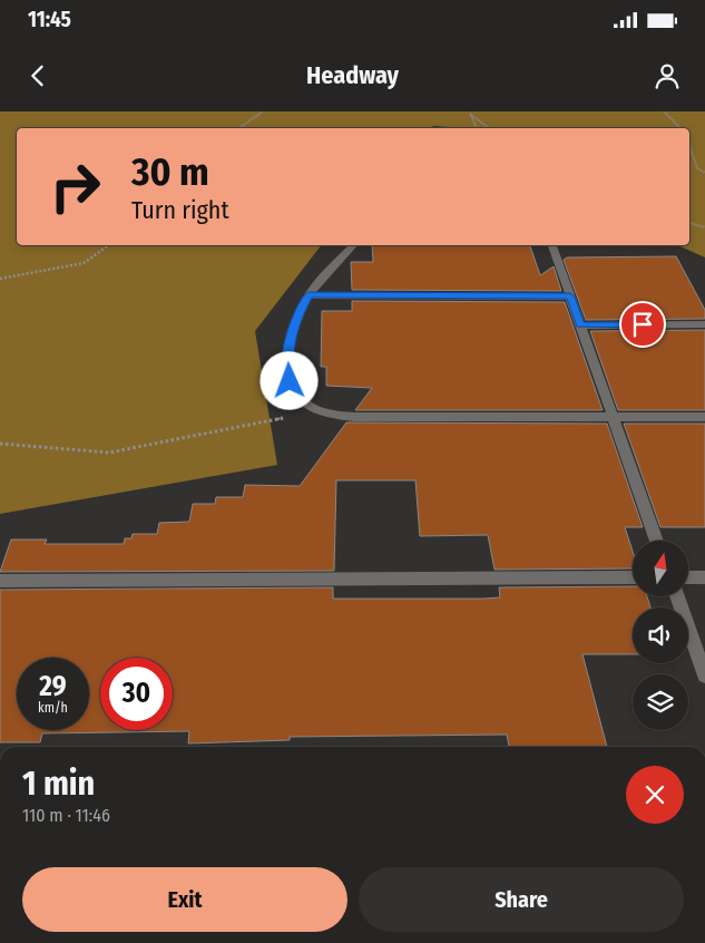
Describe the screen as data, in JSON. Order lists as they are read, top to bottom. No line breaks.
{"north":"top","page":{"status":"11:45","header":"Headway","turn":["30 m","Turn right"],"speed":"29 km/h","limit":"30","heading":["1 min","110 m · 11:46"],"buttons":["Exit","Share"]}}
